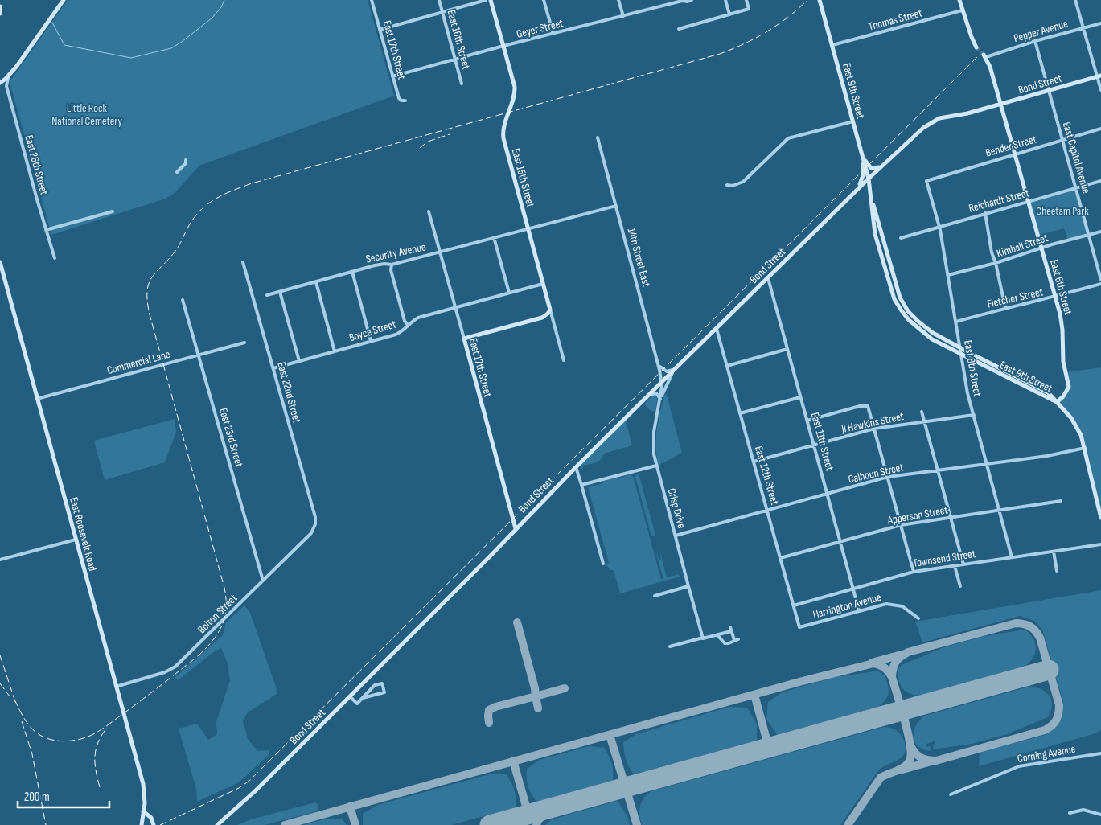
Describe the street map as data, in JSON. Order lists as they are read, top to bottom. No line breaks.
{"streets":{"street":["Thomas Street","Geyer Street","Pepper Avenue","East 16th Street","East 17th Street","Bond Street","East 9th Street","Bender Street","East Capitol Avenue","East 26th Street","East 15th Street","Reichardt Street","Kimball Street","Security Avenue","14th Street East","East 6th Street","Fletcher Street","Boyce Street","Commercial Lane","East 8th Street","East 22nd Street","Jl Hawkins Street","East 23rd Street","East 11th Street","Calhoun Street","East 12th Street","Crisp Drive","Apperson Street","East Roosevelt Road","Townsend Street","Harrington Avenue","Bolton Street","Corning Avenue"]},"crossings":[["Thomas Street","East 9th Street"],["Geyer Street","East 16th Street"],["Geyer Street","East 17th Street"],["Geyer Street","East 15th Street"],["Pepper Avenue","East Capitol Avenue"],["Pepper Avenue","East 6th Street"],["East 17th Street","Bond Street"],["East 17th Street","Security Avenue"],["East 17th Street","Boyce Street"],["Bond Street","East 9th Street"],["Bond Street","East Capitol Avenue"],["Bond Street","14th Street East"],["Bond Street","East 6th Street"],["Bond Street","East 11th Street"],["Bond Street","East 12th Street"],["Bond Street","Crisp Drive"],["East 9th Street","East 6th Street"],["East 9th Street","East 8th Street"],["Bender Street","East Capitol Avenue"],["Bender Street","East 6th Street"],["Bender Street","East 8th Street"],["East Capitol Avenue","Reichardt Street"],["East Capitol Avenue","Kimball Street"],["East 15th Street","Security Avenue"],["East 15th Street","Boyce Street"],["Reichardt Street","East 6th Street"],["Reichardt Street","East 8th Street"],["Kimball Street","East 6th Street"],["Kimball Street","East 8th Street"],["Security Avenue","14th Street East"],["14th Street East","Crisp Drive"],["East 6th Street","Fletcher Street"],["Fletcher Street","East 8th Street"],["Boyce Street","East 22nd Street"],["Commercial Lane","East 23rd Street"],["Commercial Lane","East Roosevelt Road"],["East 8th Street","Jl Hawkins Street"],["East 8th Street","Calhoun Street"],["East 8th Street","Apperson Street"],["East 8th Street","Townsend Street"],["East 22nd Street","Bolton Street"],["Jl Hawkins Street","East 11th Street"],["Jl Hawkins Street","East 12th Street"],["East 23rd Street","Bolton Street"],["East 11th Street","Calhoun Street"],["East 11th Street","Apperson Street"],["East 11th Street","Townsend Street"],["East 11th Street","Harrington Avenue"],["Calhoun Street","East 12th Street"],["Calhoun Street","Crisp Drive"],["East 12th Street","Apperson Street"],["East 12th Street","Townsend Street"],["East 12th Street","Harrington Avenue"],["East Roosevelt Road","Bolton Street"]],"parks":["Little Rock National Cemetery","Cheetam Park"],"scale_bar":"200 m"}
